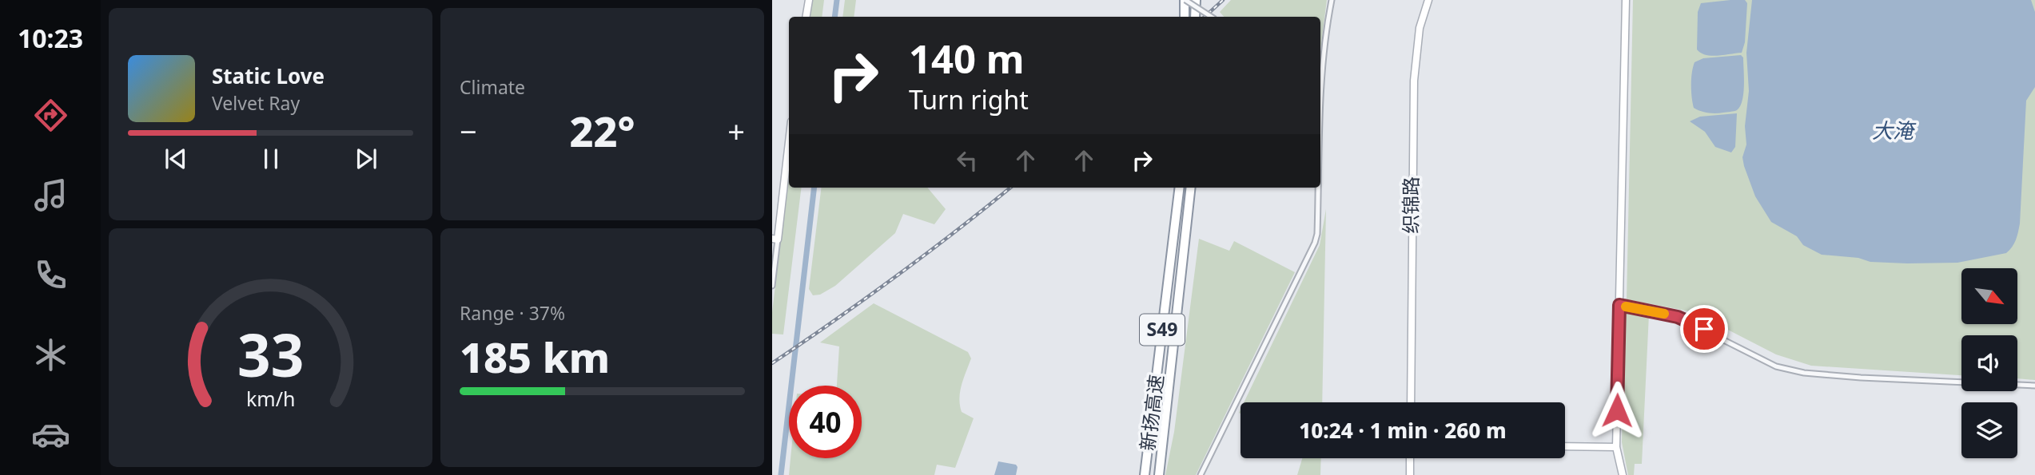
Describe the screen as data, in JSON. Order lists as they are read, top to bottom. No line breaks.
{"streets":{"highway":["S49","新扬高速"],"street":["织锦路"]},"water":["大淹"],"north":"bottom right","page":{"tabs":"10:23","tile":["Climate",["Range · 37%","185 km"]],"turn":["140 m","Turn right"],"song":["Static Love","Velvet Ray"],"heat":["−","22°","+"],"limit":"40","trip":"10:24 · 1 min · 260 m","gauge":["33","km/h"]}}
